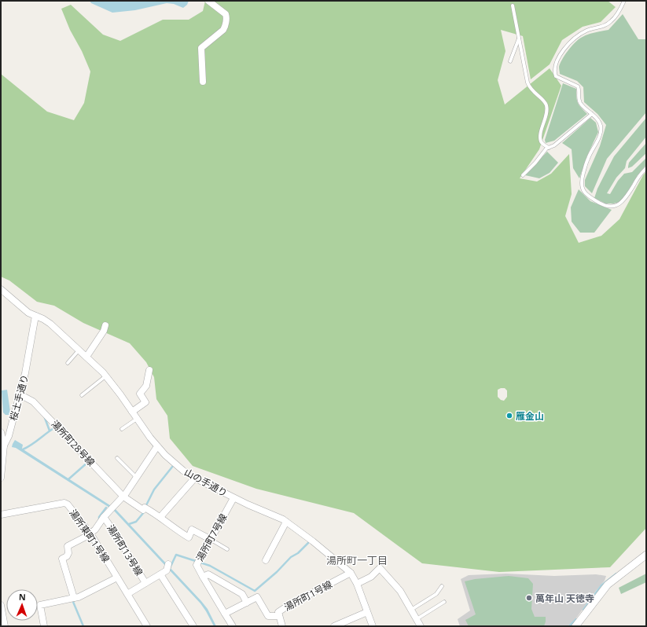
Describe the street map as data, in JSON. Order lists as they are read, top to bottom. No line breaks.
{"streets":{"street":["桜土手通り","湯所町28号線","山の手通り","湯所東町1号線","湯所町7号線","湯所町13号線","湯所町1号線"]},"crossings":[["桜土手通り","湯所町28号線"],["桜土手通り","山の手通り"],["湯所町28号線","湯所町7号線"],["山の手通り","湯所町7号線"],["山の手通り","湯所町1号線"]],"districts":["湯所町一丁目"],"places":["雁金山","萬年山 天徳寺"],"north":"top"}
